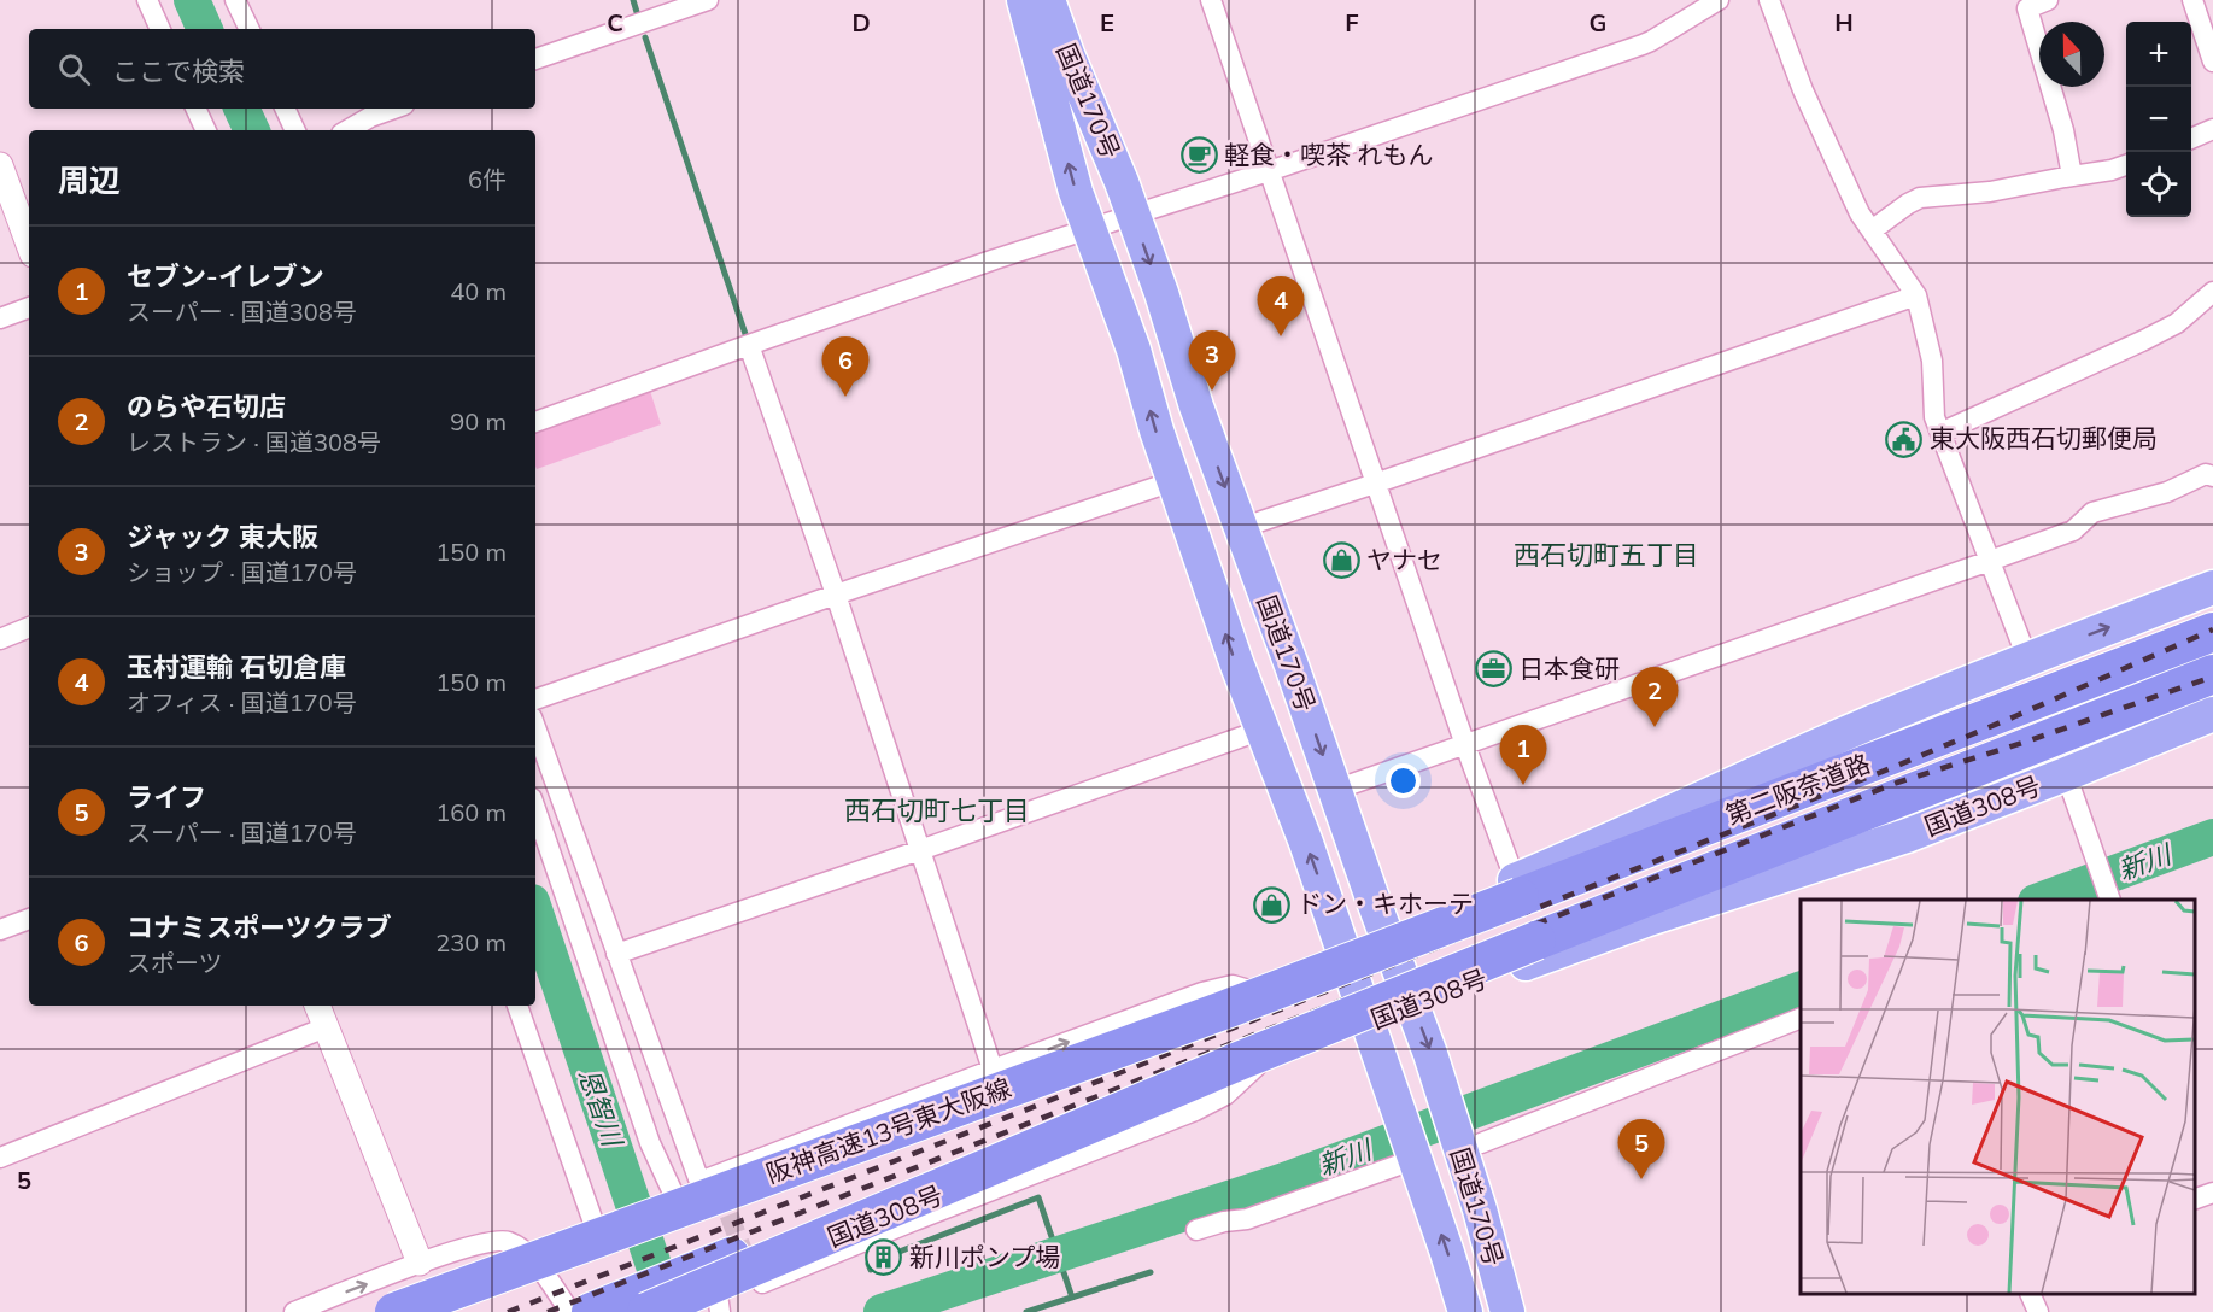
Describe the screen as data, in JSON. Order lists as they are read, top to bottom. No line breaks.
{"streets":{"highway":["国道170号","第二阪奈道路","国道308号","阪神高速13号東大阪線"]},"crossings":[["国道170号","第二阪奈道路"],["国道170号","国道308号"],["国道170号","阪神高速13号東大阪線"],["第二阪奈道路","国道308号"],["第二阪奈道路","阪神高速13号東大阪線"]],"districts":["西石切町五丁目","西石切町七丁目"],"water":["新川","恩智川"],"places":{"cafe":["軽食・喫茶 れもん"],"public building":["東大阪西石切郵便局"],"shop":["ヤナセ","ドン・キホーテ"],"office":["日本食研"],"building":["新川ポンプ場"]},"north":"top","page":{"map_buttons":["+","−"],"search":"ここで検索","heading":["周辺","6件"],"list":[{"mark":"1","name":"セブン-イレブン","note":"スーパー · 国道308号","value":"40 m"},{"mark":"2","name":"のらや石切店","note":"レストラン · 国道308号","value":"90 m"},{"mark":"3","name":"ジャック 東大阪","note":"ショップ · 国道170号","value":"150 m"},{"mark":"4","name":"玉村運輸 石切倉庫","note":"オフィス · 国道170号","value":"150 m"},{"mark":"5","name":"ライフ","note":"スーパー · 国道170号","value":"160 m"},{"mark":"6","name":"コナミスポーツクラブ","note":"スポーツ","value":"230 m"}],"pins":["4","3","6","2","1","5"]},"grid":{"columns":["C","D","E","F","G","H"],"rows":["5"]}}
